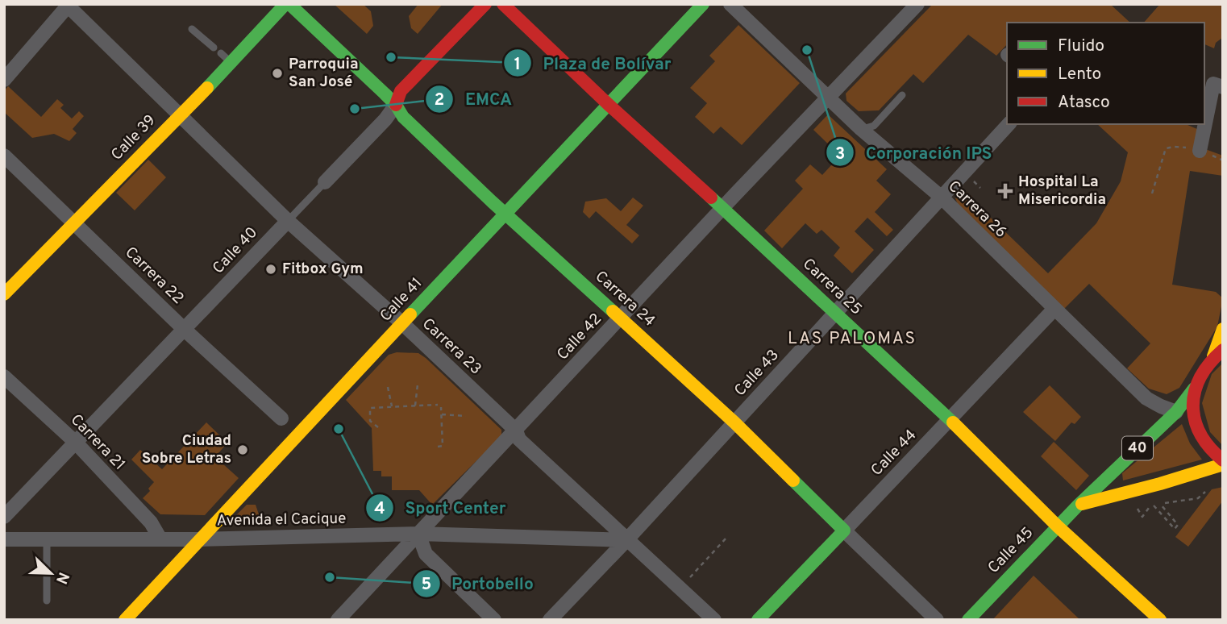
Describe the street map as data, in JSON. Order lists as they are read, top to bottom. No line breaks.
{"streets":{"main road":["Calle 39","Calle 40","Carrera 25","Carrera 24","Calle 41","40","Calle 44","Calle 45"],"street":["Carrera 26","Carrera 22","Calle 42","Carrera 23","Calle 43","Carrera 21","Avenida el Cacique"]},"crossings":[["Calle 39","Carrera 22"],["Calle 39","Carrera 24"],["Calle 39","Carrera 23"],["Carrera 26","Calle 42"],["Carrera 26","Calle 43"],["Carrera 26","Calle 44"],["Carrera 26","Calle 45"],["Calle 40","Carrera 22"],["Calle 40","Carrera 24"],["Calle 40","Carrera 23"],["Calle 40","Carrera 21"],["Carrera 25","Calle 41"],["Carrera 25","Calle 42"],["Carrera 25","Calle 43"],["Carrera 25","Calle 44"],["Carrera 25","Calle 45"],["Carrera 24","Calle 41"],["Carrera 24","Calle 42"],["Carrera 24","Calle 43"],["Carrera 24","Calle 44"],["Calle 41","Carrera 23"],["Calle 41","Avenida el Cacique"],["Calle 42","Carrera 23"],["Calle 42","Avenida el Cacique"],["Carrera 23","Calle 43"],["Carrera 23","Avenida el Cacique"],["Calle 43","Avenida el Cacique"],["Carrera 21","Avenida el Cacique"],["40","Calle 45"]],"districts":["LAS PALOMAS"],"places":{"other":["Corporación IPS","Plaza de Bolívar","Parroquia San José","EMCA","Fitbox Gym","Sport Center","Ciudad Sobre Letras","Portobello"],"health":["Hospital La Misericordia"]},"legend":["Fluido","Lento","Atasco"],"north":"bottom right"}
